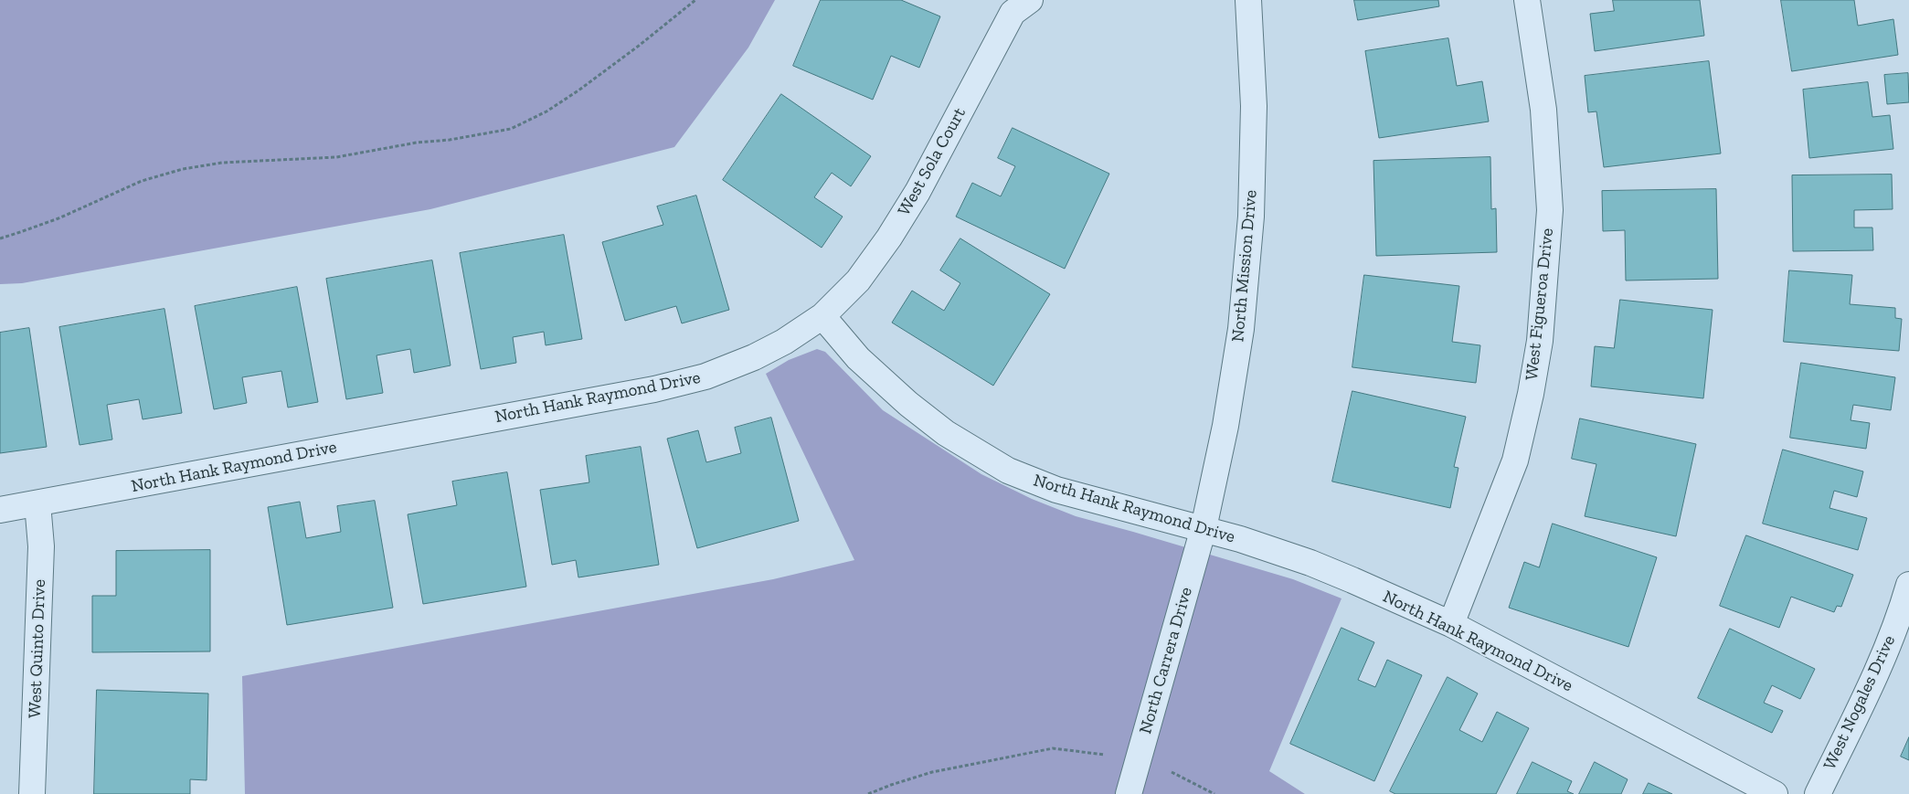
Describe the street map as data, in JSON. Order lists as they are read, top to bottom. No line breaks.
{"streets":{"street":["West Sola Court","North Mission Drive","West Figueroa Drive","North Hank Raymond Drive","West Quinto Drive","North Carrera Drive","West Nogales Drive"]},"crossings":[["West Sola Court","North Hank Raymond Drive"],["North Mission Drive","North Hank Raymond Drive"],["North Mission Drive","North Carrera Drive"],["West Figueroa Drive","North Hank Raymond Drive"],["North Hank Raymond Drive","West Quinto Drive"],["North Hank Raymond Drive","North Carrera Drive"]]}
